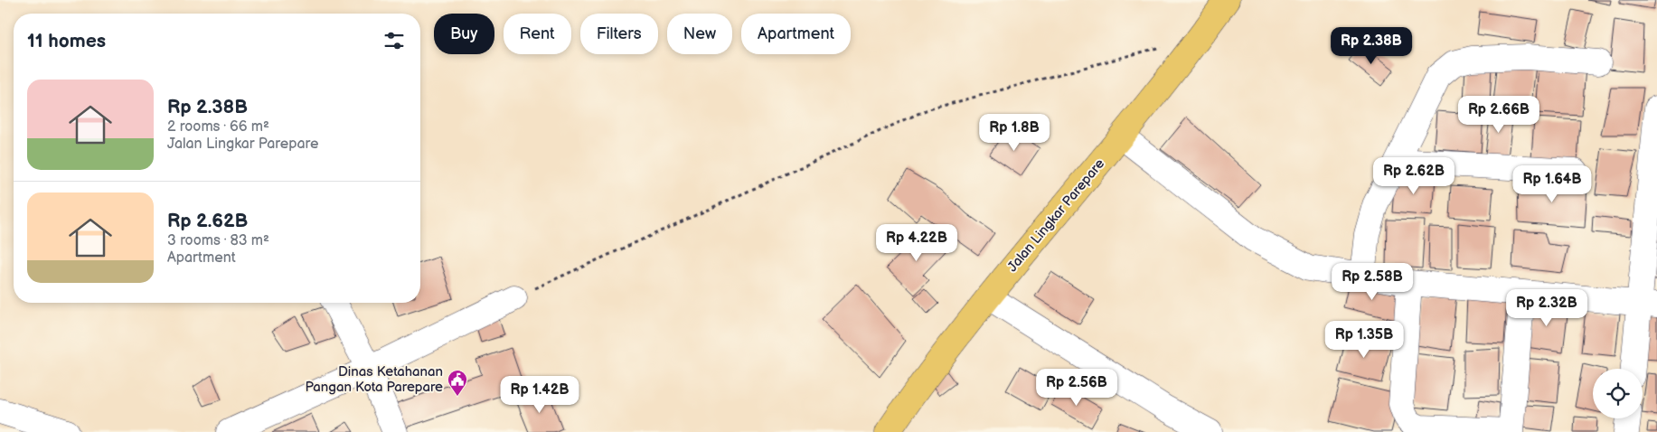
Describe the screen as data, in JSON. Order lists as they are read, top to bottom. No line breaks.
{"streets":{"highway":["Jalan Lingkar Parepare"]},"places":{"public building":["Dinas Ketahanan Pangan Kota Parepare"]},"page":{"chip":["Buy","Rent","Filters","New","Apartment"],"heading":"11 homes","price":["Rp 2.38B","Rp 2.66B","Rp 1.8B","Rp 2.62B","Rp 1.64B","Rp 4.22B","Rp 2.58B","Rp 2.32B","Rp 1.35B","Rp 2.56B","Rp 1.42B"],"list":[{"name":"Rp 2.38B","note":"2 rooms · 66 m² · Jalan Lingkar Parepare"},{"name":"Rp 2.62B","note":"3 rooms · 83 m² · Apartment"}]}}
